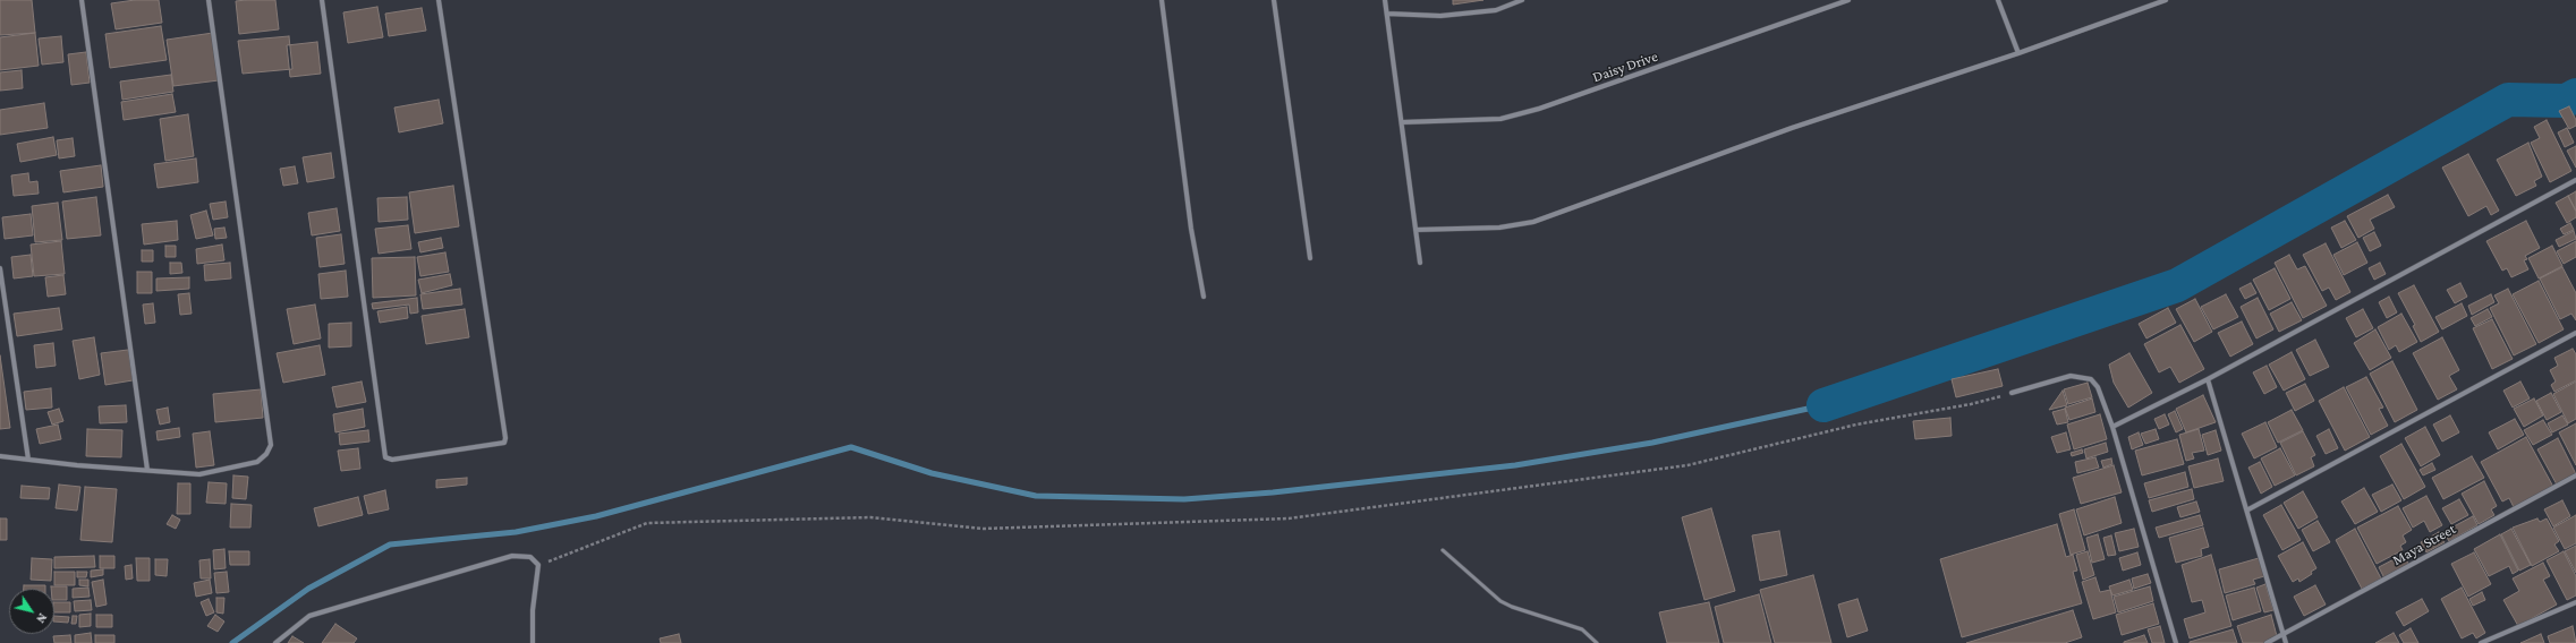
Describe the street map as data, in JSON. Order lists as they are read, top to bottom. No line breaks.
{"streets":{"street":["Daisy Drive","Maya Street"]},"north":"bottom right"}
